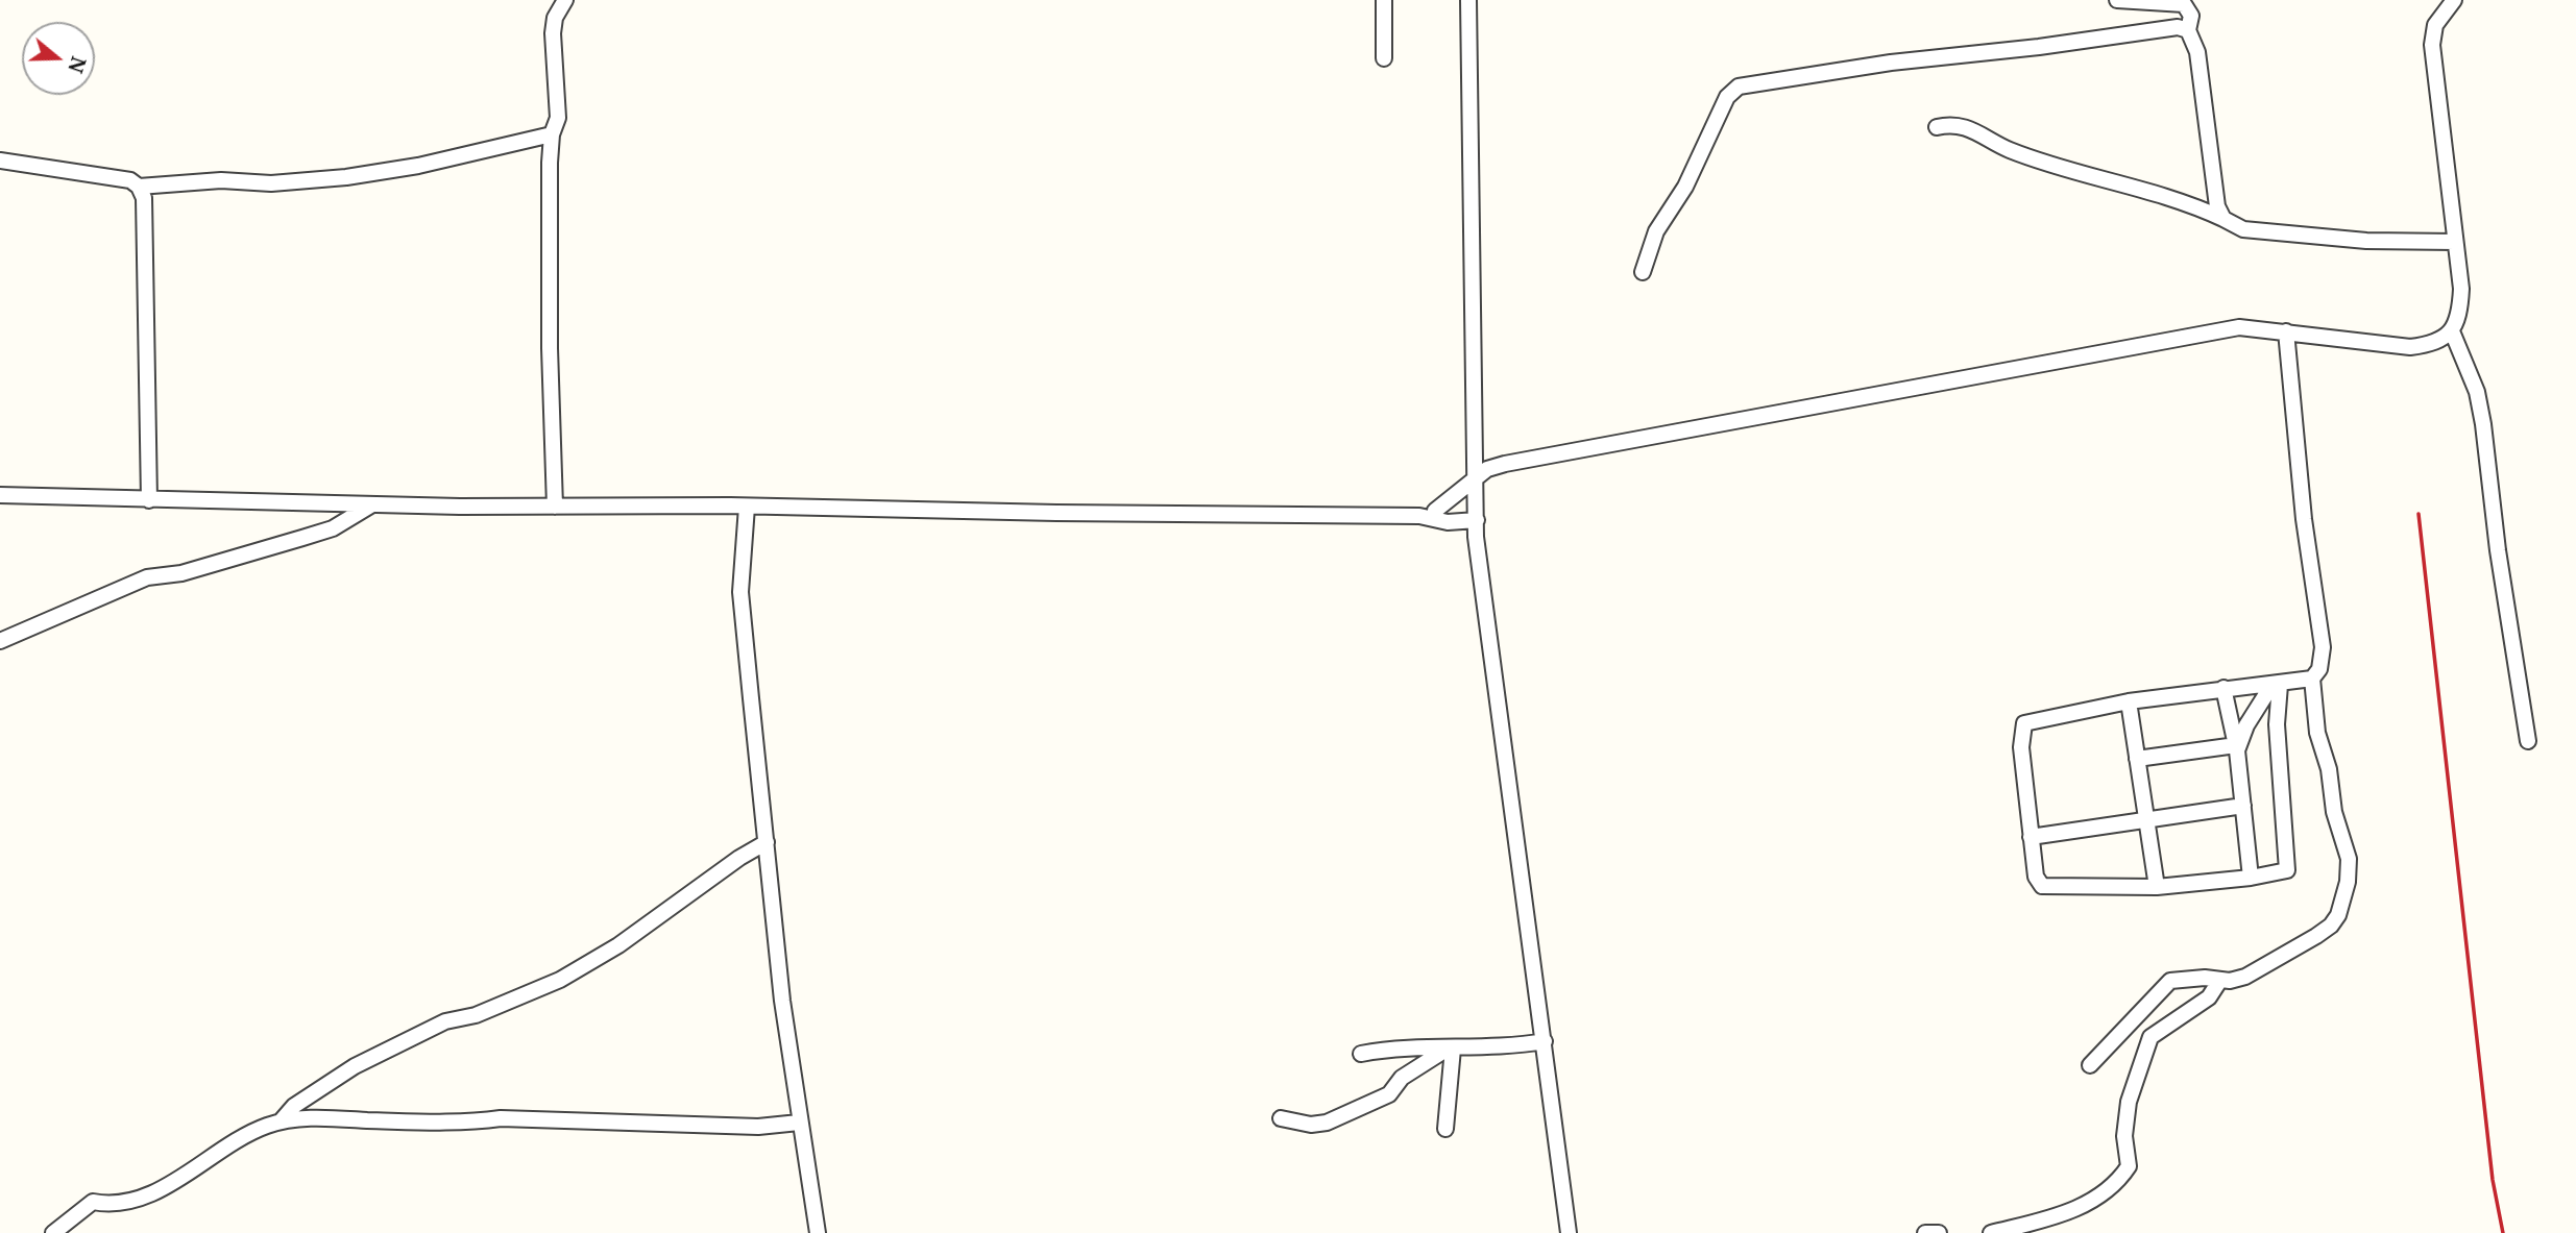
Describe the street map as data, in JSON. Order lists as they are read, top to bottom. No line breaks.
{"north":"right"}
